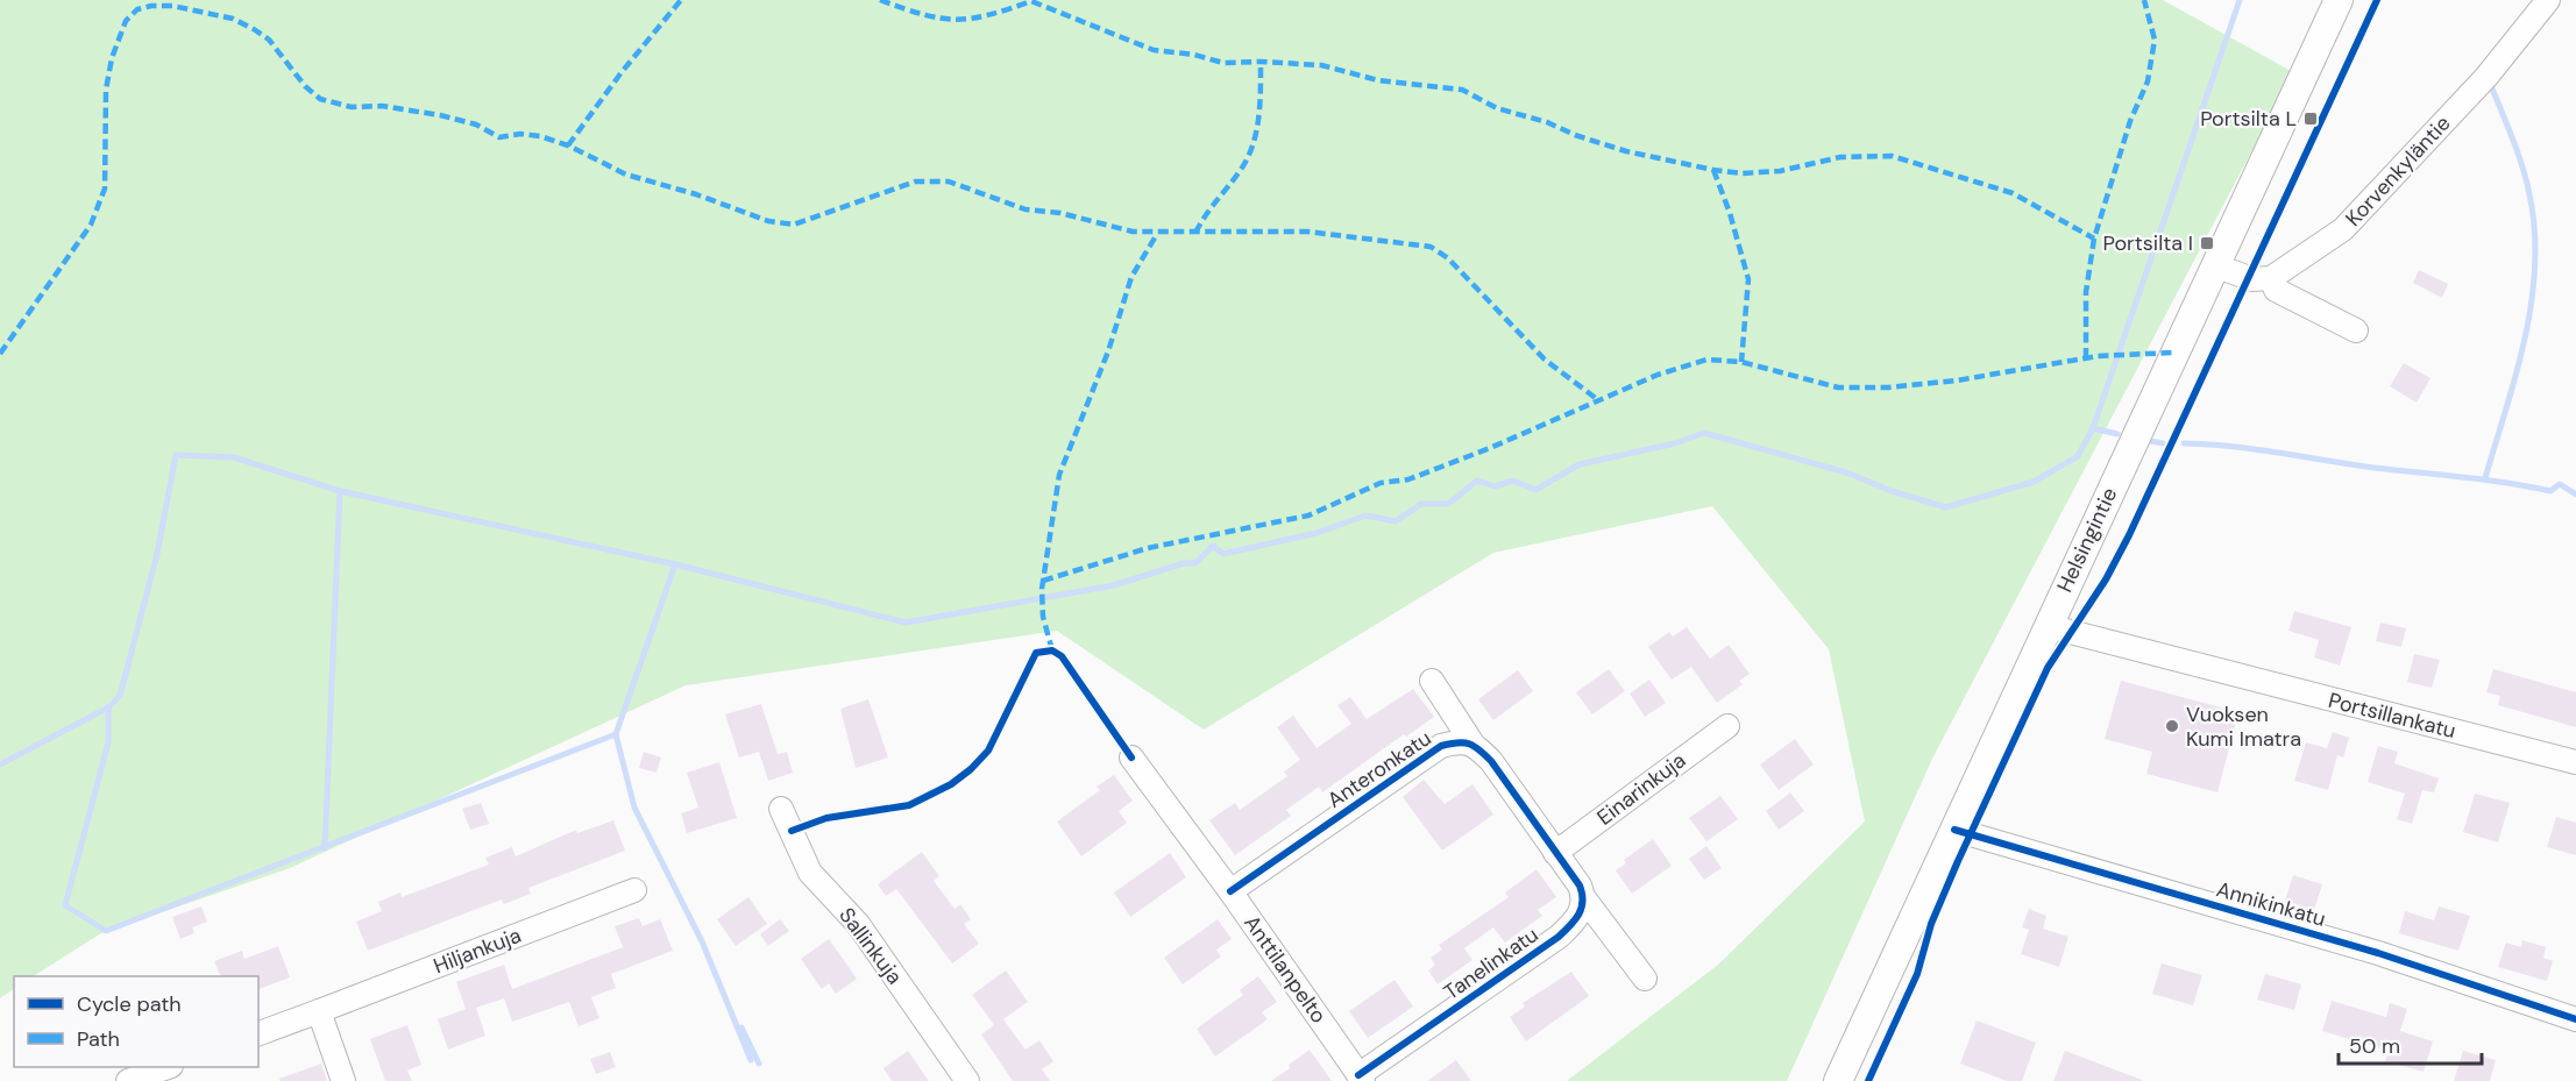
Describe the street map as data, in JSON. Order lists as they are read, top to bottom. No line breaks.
{"streets":{"main road":["Helsingintie"],"street":["Korvenkyläntie","Portsillankatu","Anteronkatu","Einarinkuja","Annikinkatu","Sallinkuja","Hiljankuja","Tanelinkatu","Anttilanpelto"]},"crossings":[["Helsingintie","Portsillankatu"],["Helsingintie","Annikinkatu"],["Anteronkatu","Anttilanpelto"],["Tanelinkatu","Anttilanpelto"]],"places":{"transit":["Portsilta L","Portsilta I"],"other":["Vuoksen Kumi Imatra"]},"legend":["Cycle path","Path"],"scale_bar":"50 m"}
